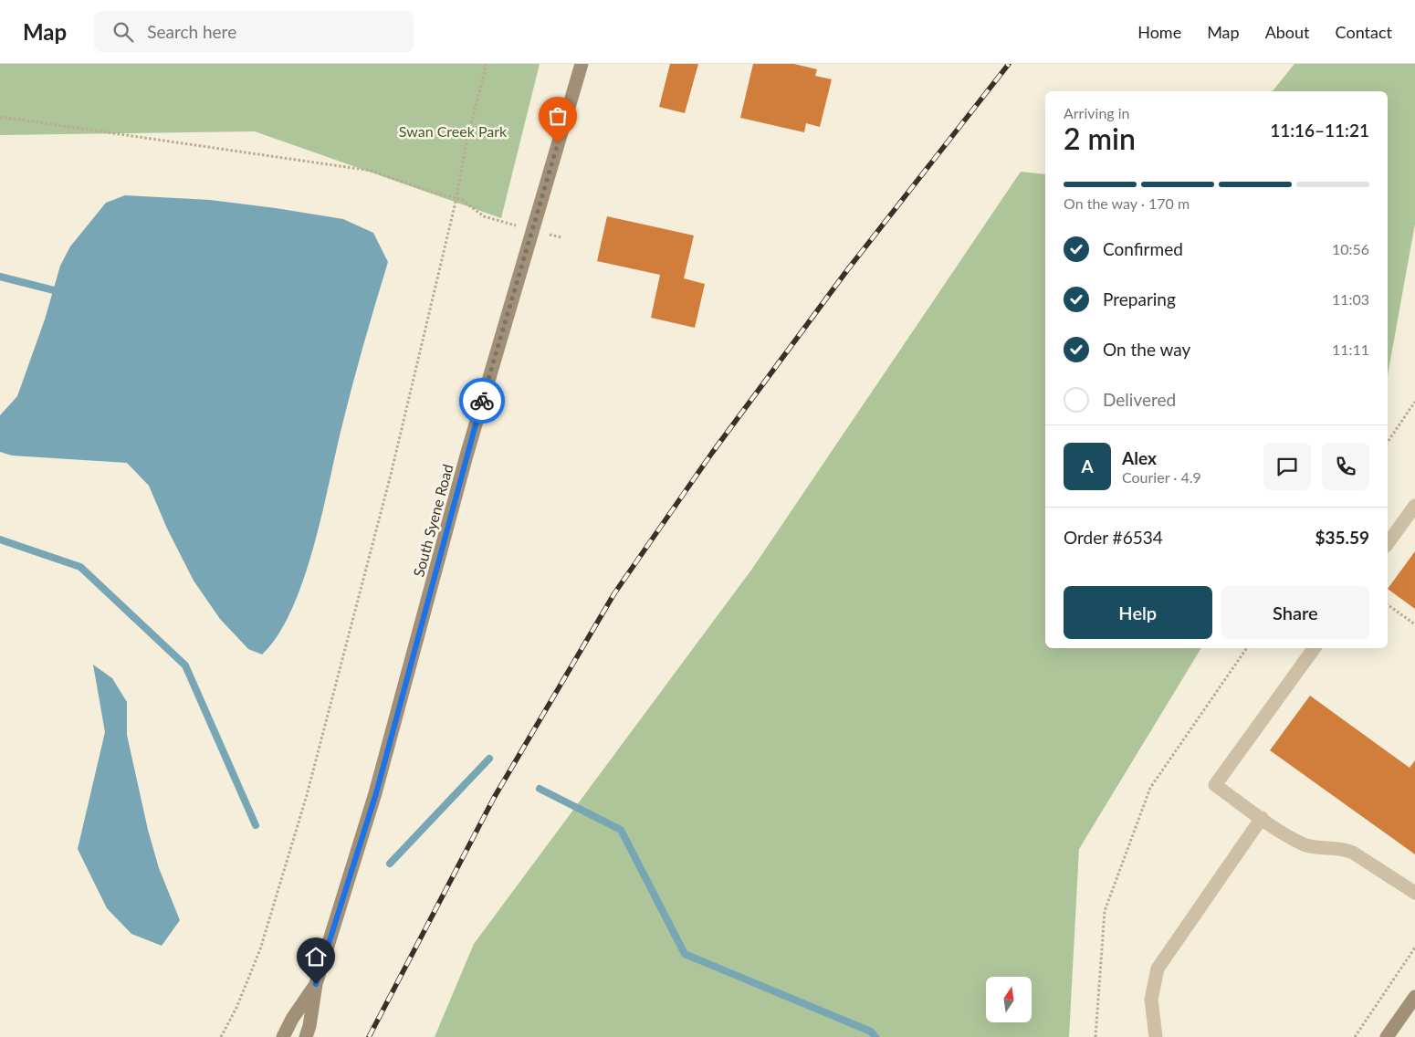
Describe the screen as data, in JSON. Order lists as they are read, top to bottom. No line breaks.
{"streets":{"street":["South Syene Road"]},"parks":["Swan Creek Park"],"north":"top","page":{"header":"Map","search":"Search here","nav":["Home","Map","About","Contact"],"heading":["2 min","Arriving in","11:16–11:21"],"panel":["Alex","Courier · 4.9","Order #6534","$35.59"],"bar":"On the way · 170 m","list":[["Confirmed","10:56"],["Preparing","11:03"],["On the way","11:11"],"Delivered"],"round":"A","buttons":["Help","Share"]}}
